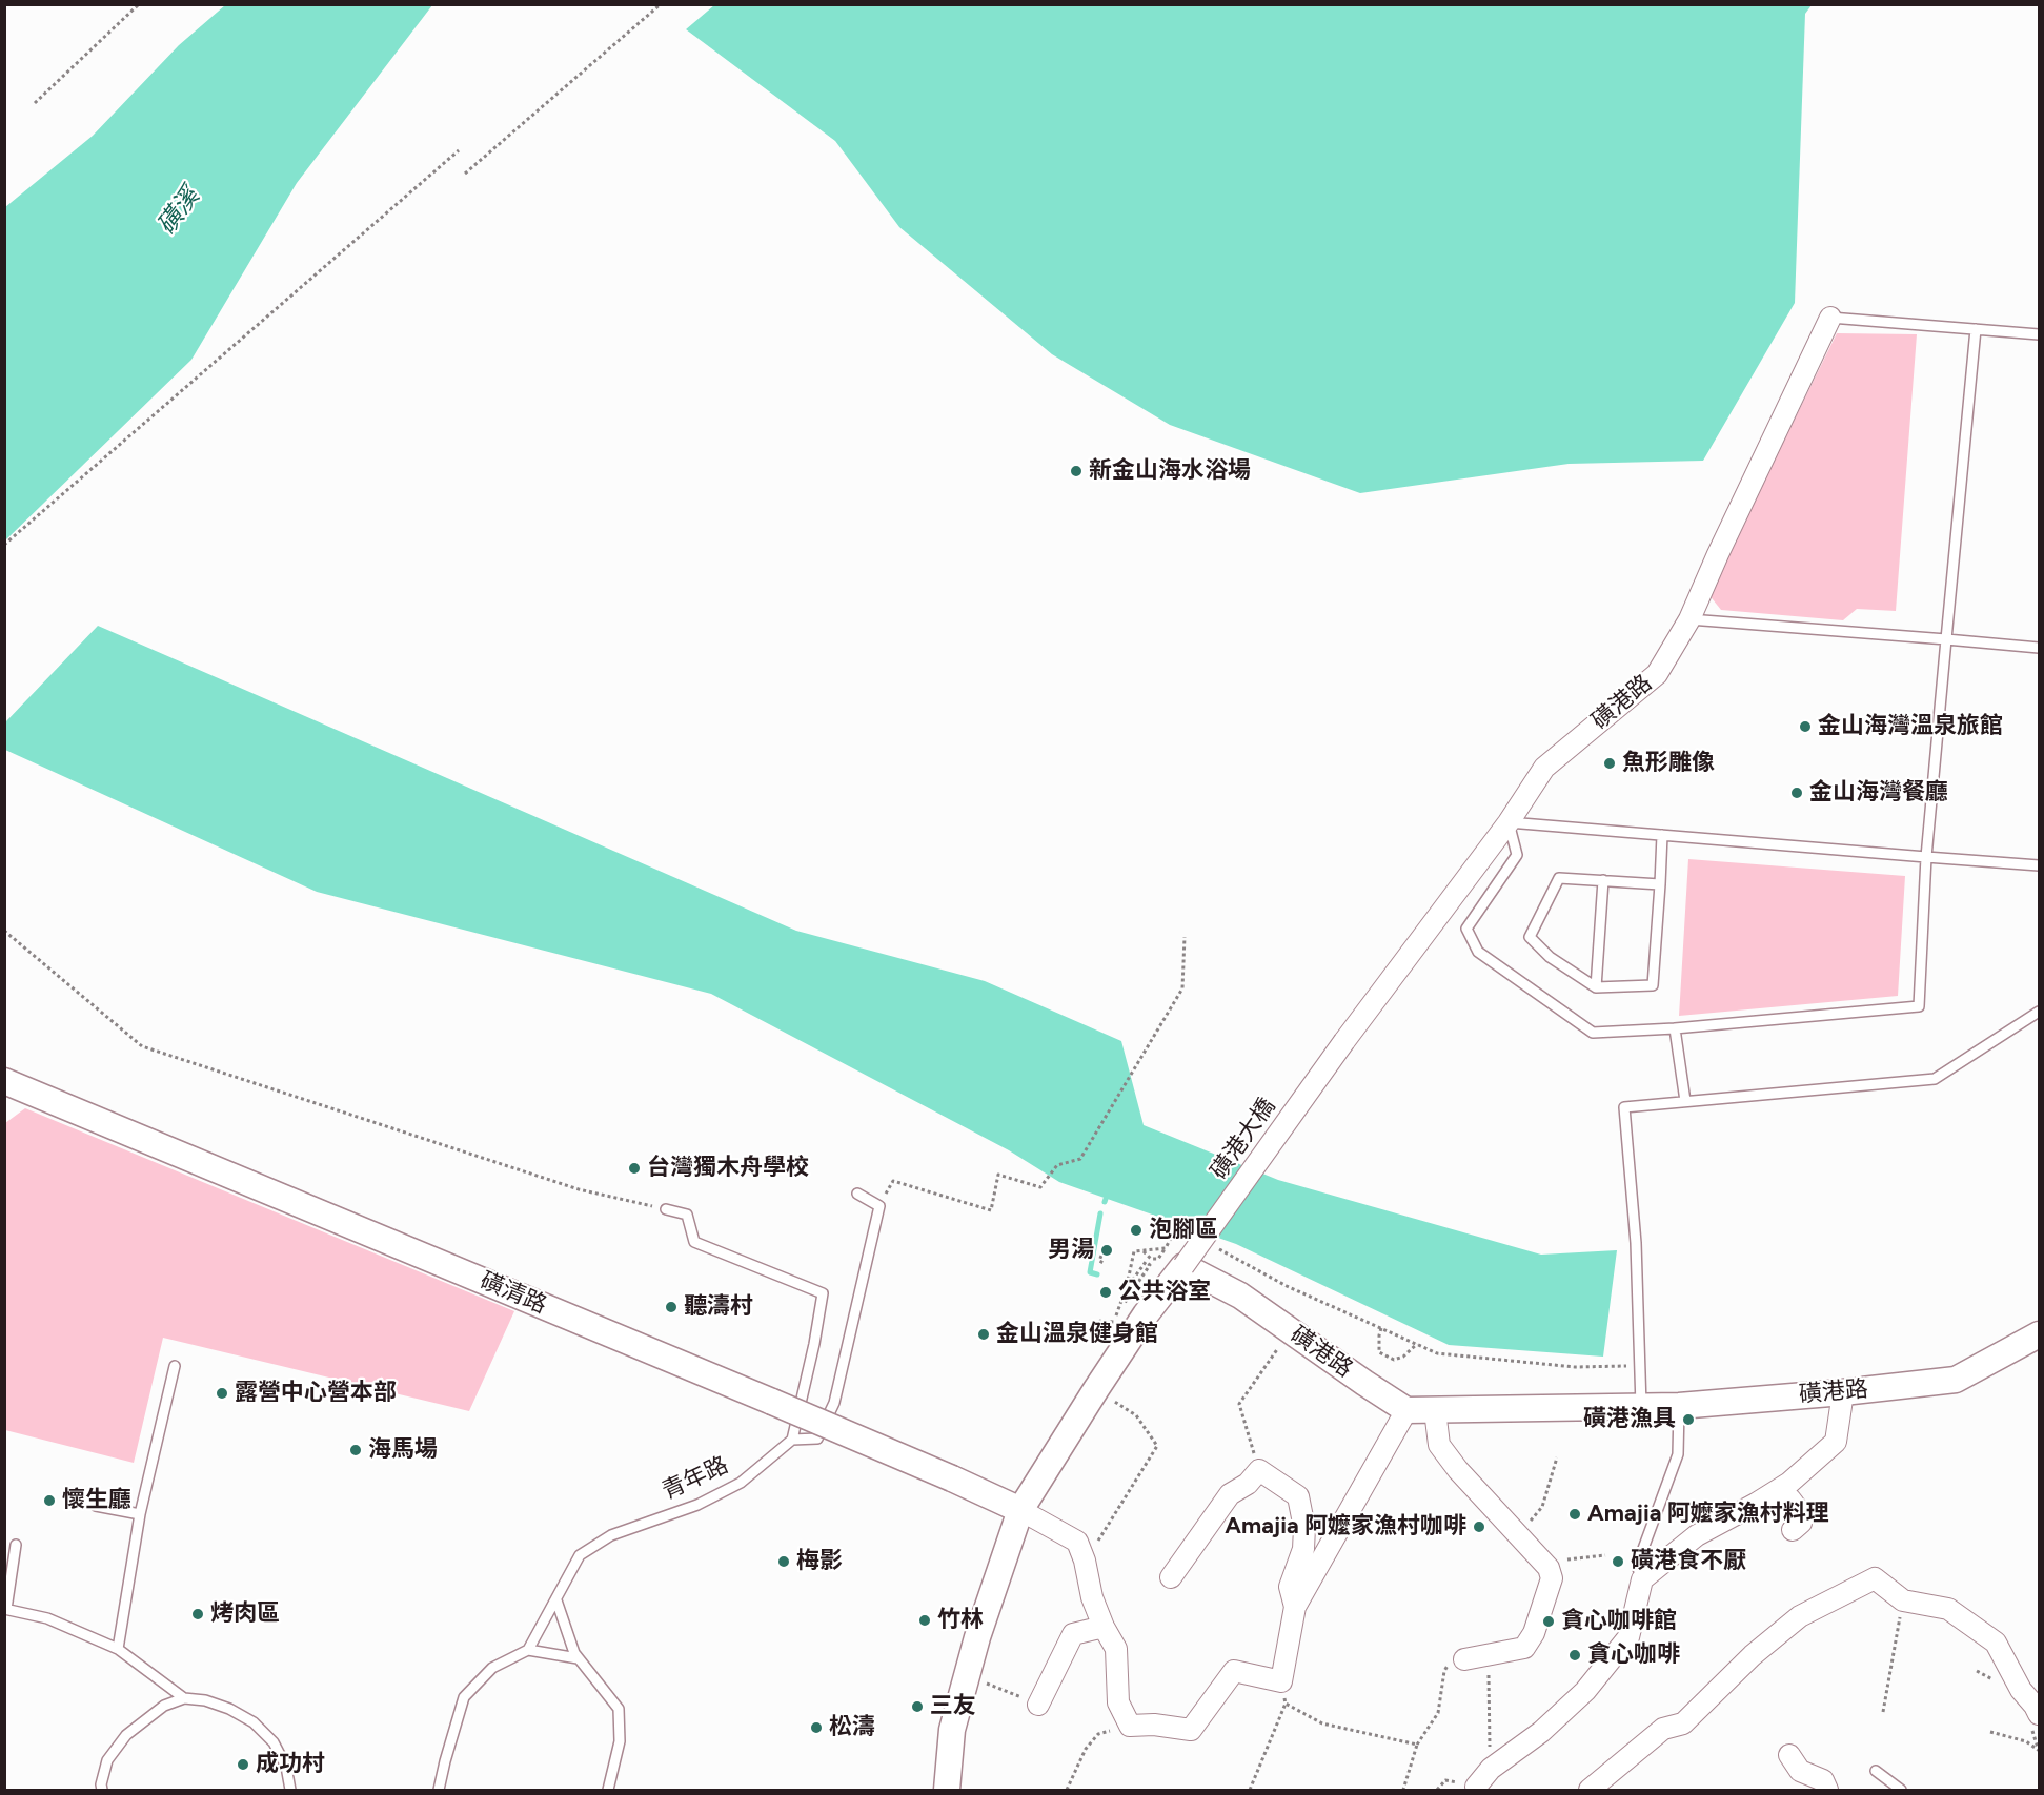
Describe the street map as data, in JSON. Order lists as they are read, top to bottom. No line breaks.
{"streets":{"street":["磺港路","磺港大橋","磺清路"],"lane":["青年路"]},"crossings":[["磺港路","磺港大橋"]],"water":["磺溪"],"places":["新金山海水浴場","金山海灣溫泉旅館","魚形雕像","金山海灣餐廳","台灣獨木舟學校","泡腳區","男湯","公共浴室","聽濤村","金山溫泉健身館","露營中心營本部","磺港漁具","海馬場","懷生廳","Amajia 阿嬤家漁村料理","Amajia 阿嬤家漁村咖啡","梅影","磺港食不厭","烤肉區","竹林","貪心咖啡館","貪心咖啡","三友","松濤","成功村"]}
